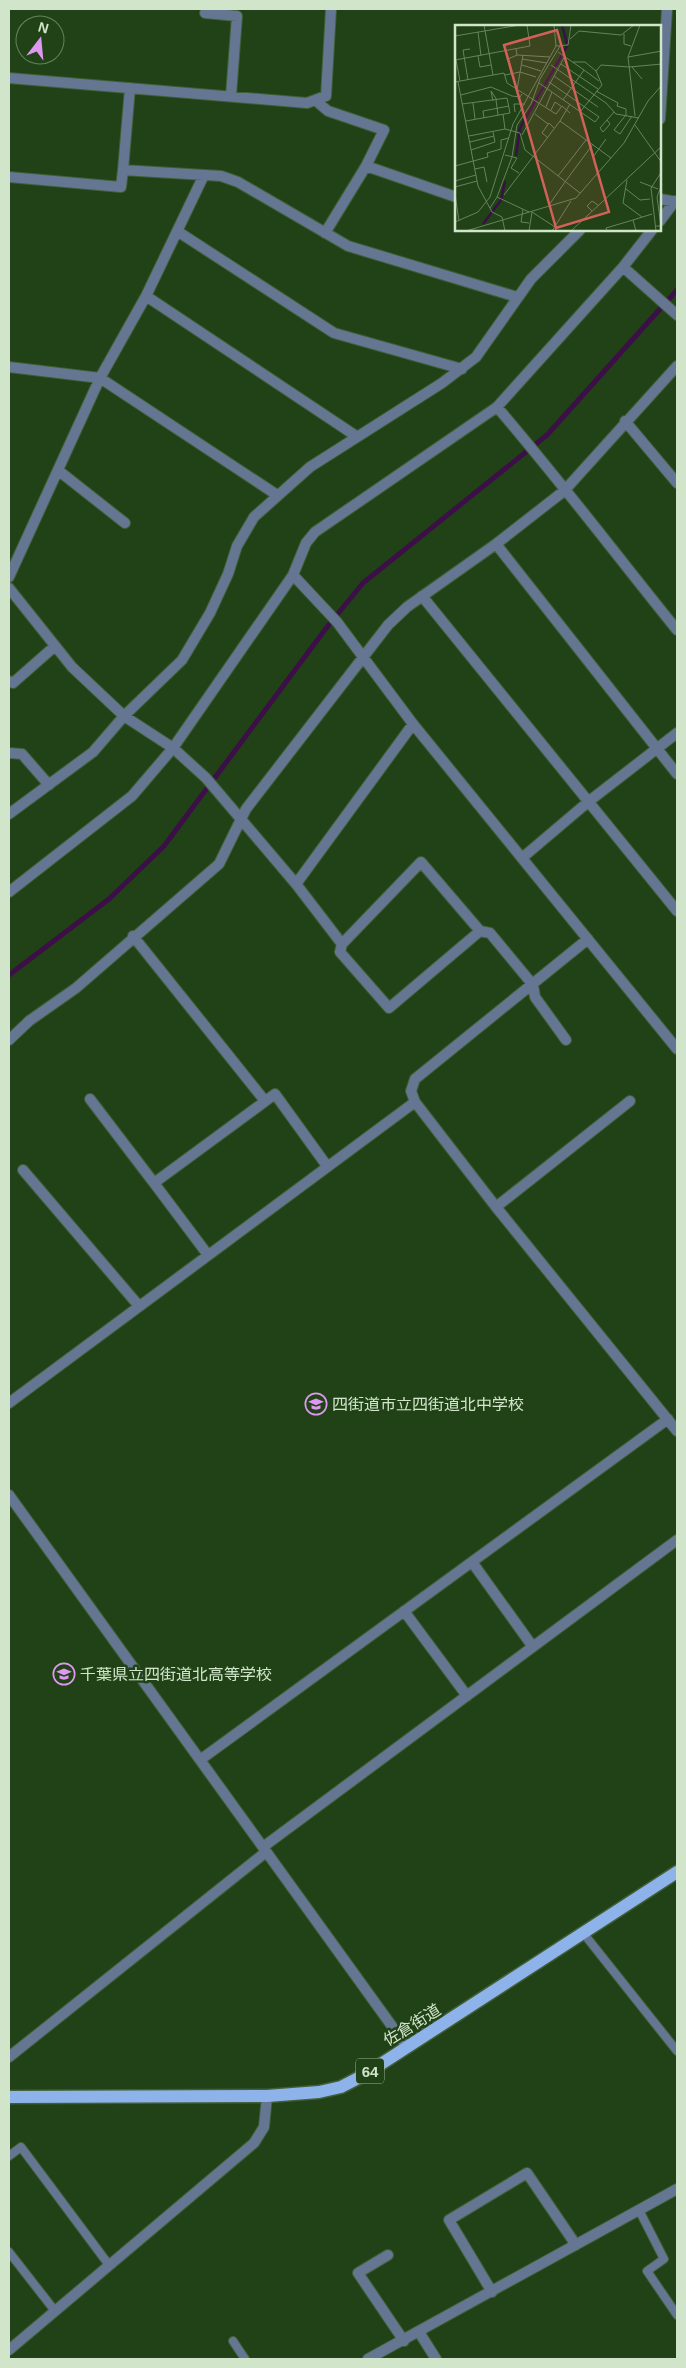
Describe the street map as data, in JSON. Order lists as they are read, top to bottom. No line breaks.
{"streets":{"main road":["佐倉街道","64"]},"places":{"school or university":["四街道市立四街道北中学校","千葉県立四街道北高等学校"]},"north":"top"}
